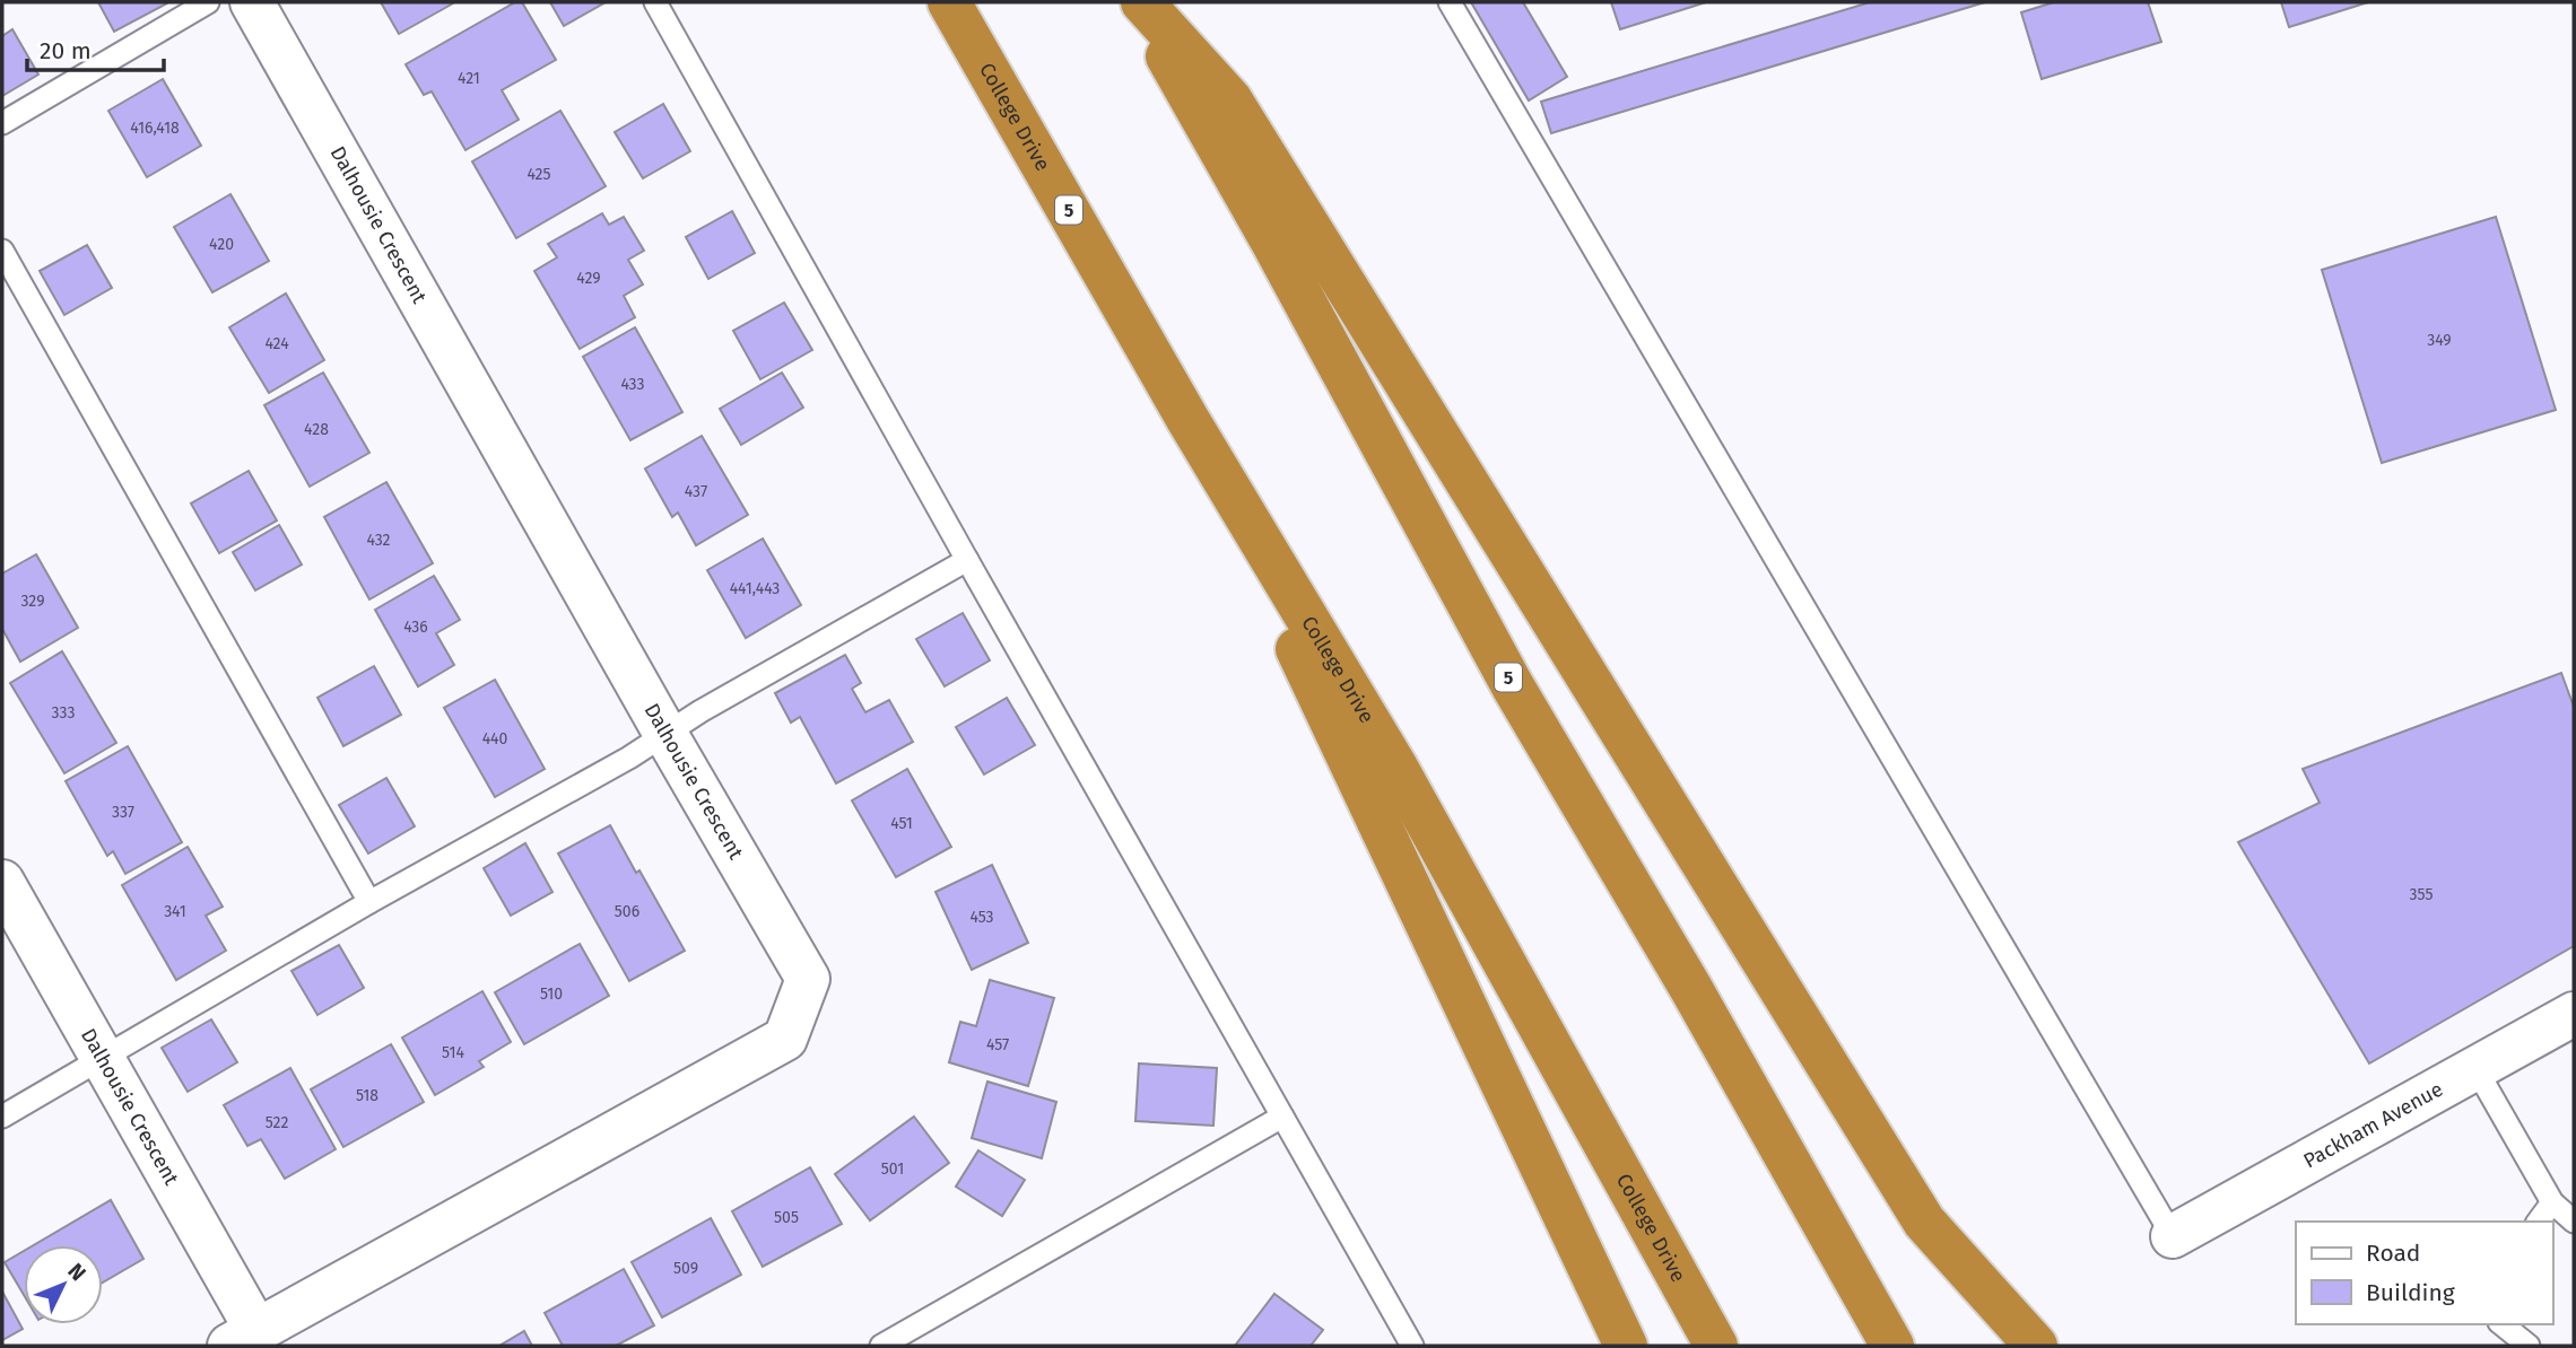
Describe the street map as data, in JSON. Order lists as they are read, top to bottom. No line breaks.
{"streets":{"highway":["College Drive","5"],"street":["Dalhousie Crescent","Packham Avenue"]},"house_numbers":["421","416,418","425","420","429","349","424","433","428","437","432","441,443","329","436","333","440","337","451","355","341","506","453","510","457","514","518","522","501","505","509"],"legend":["Road","Building"],"scale_bar":"20 m","north":"top right"}
